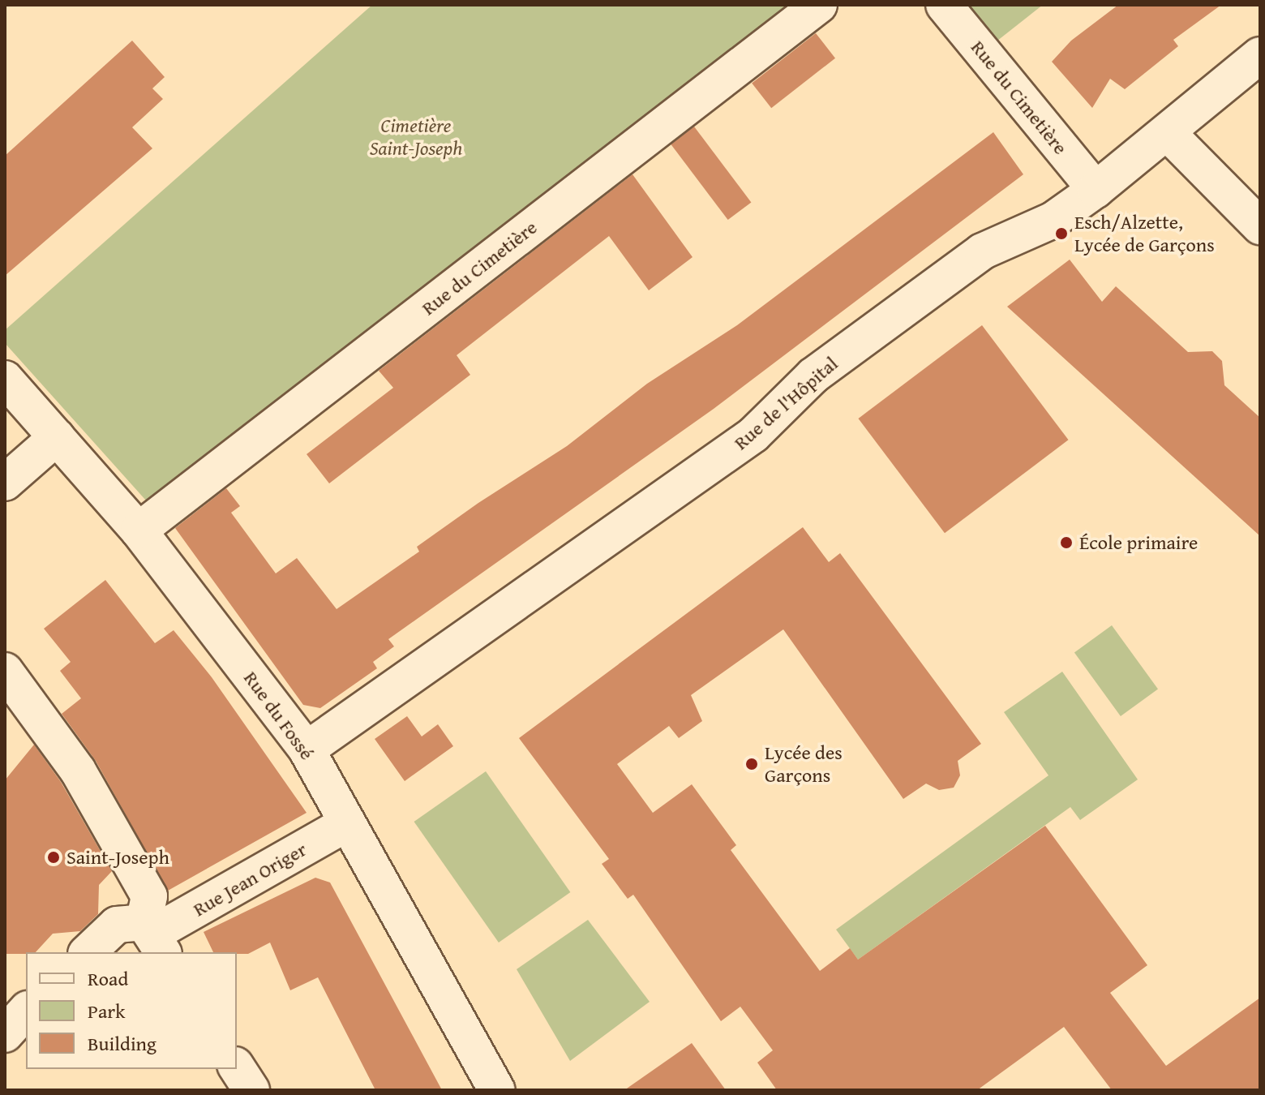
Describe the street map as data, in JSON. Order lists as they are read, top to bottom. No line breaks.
{"streets":{"street":["Rue du Cimetière","Rue de l'Hôpital","Rue du Fossé","Rue Jean Origer"]},"crossings":[["Rue du Cimetière","Rue de l'Hôpital"],["Rue du Cimetière","Rue du Fossé"],["Rue de l'Hôpital","Rue du Fossé"],["Rue du Fossé","Rue Jean Origer"]],"parks":["Cimetière Saint-Joseph"],"places":["Esch/Alzette, Lycée de Garçons","École primaire","Lycée des Garçons","Saint-Joseph"],"legend":["Road","Park","Building"]}
